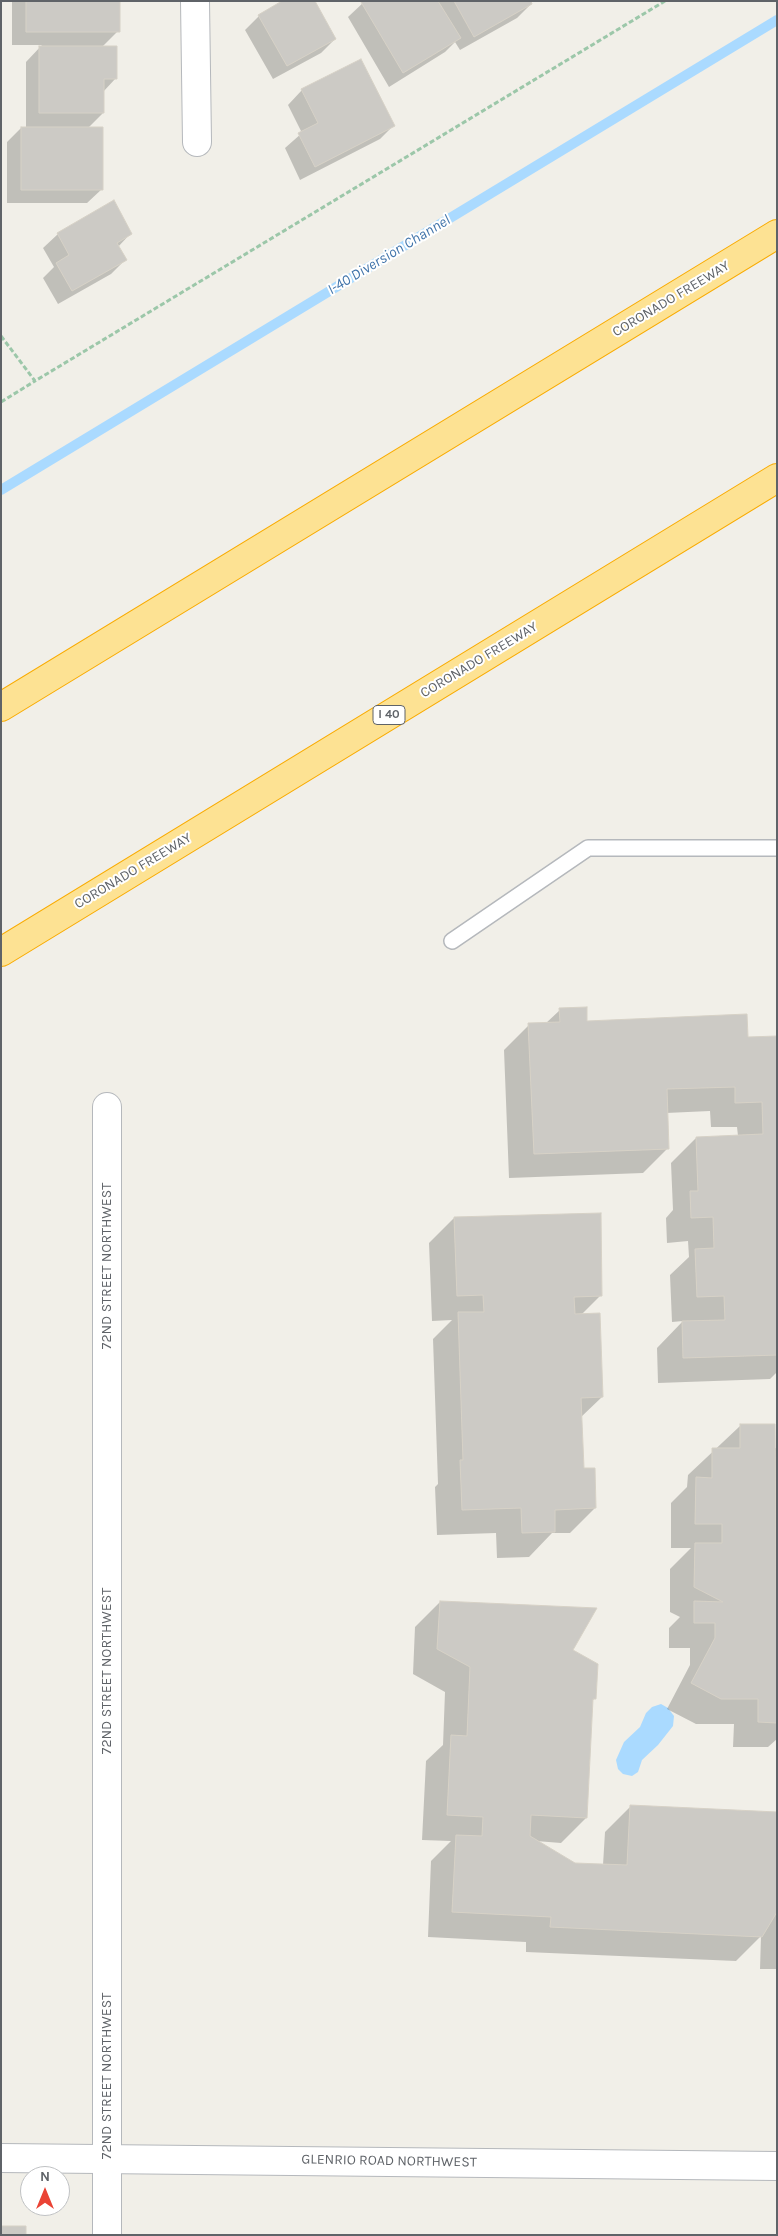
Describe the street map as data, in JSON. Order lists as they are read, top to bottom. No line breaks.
{"streets":{"highway":["CORONADO FREEWAY","I 40"],"street":["72ND STREET NORTHWEST","GLENRIO ROAD NORTHWEST"]},"crossings":[["72ND STREET NORTHWEST","GLENRIO ROAD NORTHWEST"]],"water":["I-40 Diversion Channel"],"north":"top"}
